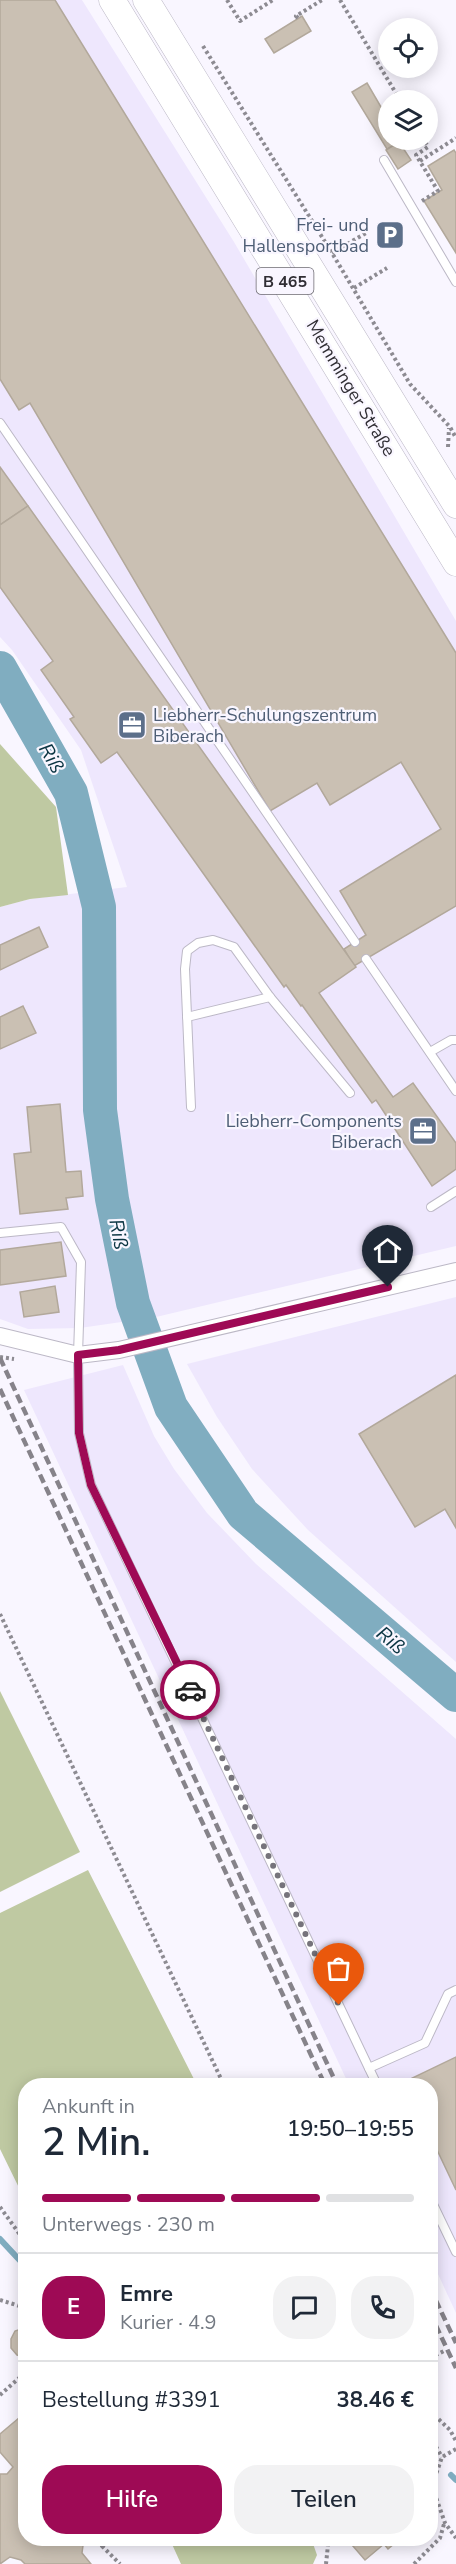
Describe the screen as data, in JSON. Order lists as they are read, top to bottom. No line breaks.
{"streets":{"main road":["B 465","Memminger Straße"]},"water":["Riß"],"places":{"parking":["Frei- und Hallensportbad"],"office":["Liebherr-Schulungszentrum Biberach","Liebherr-Components Biberach"]},"page":{"heading":["2 Min.","Ankunft in","19:50–19:55"],"panel":["Emre","Kurier · 4.9","Bestellung #3391","38.46 €"],"bar":"Unterwegs · 230 m","round":"E","buttons":["Hilfe","Teilen"]}}
